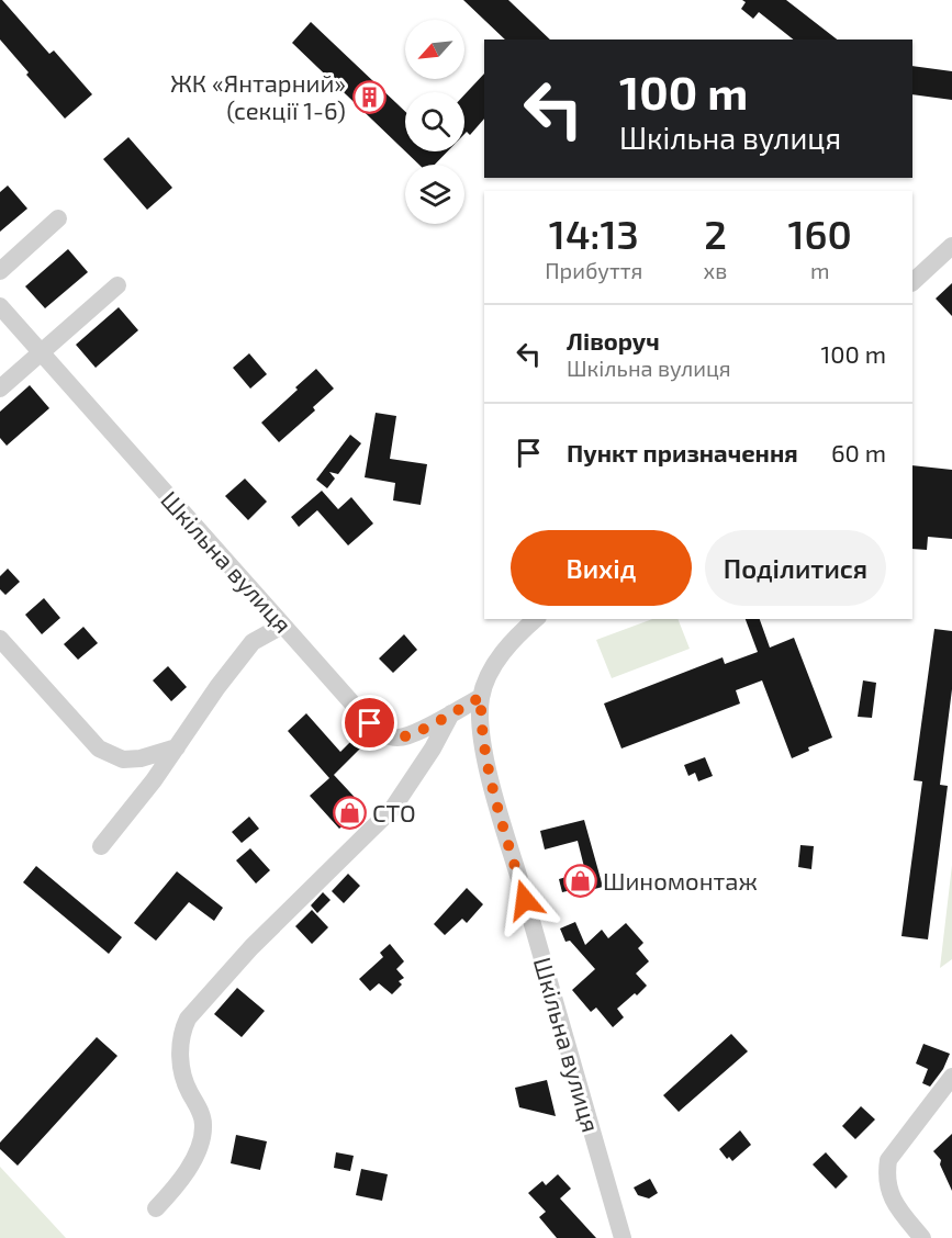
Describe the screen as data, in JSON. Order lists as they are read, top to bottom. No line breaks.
{"streets":{"street":["Шкільна вулиця"]},"places":{"building":["ЖК «Янтарний» (секції 1-6)"],"shop":["СТО","Шиномонтаж"]},"north":"bottom left","page":{"turn":["100 m","Шкільна вулиця"],"eta":["14:13","Прибуття","2","хв","160","m"],"list":[{"name":"Ліворуч","note":"Шкільна вулиця","value":"100 m"},{"name":"Пункт призначення","value":"60 m"}],"buttons":["Вихід","Поділитися"]}}
